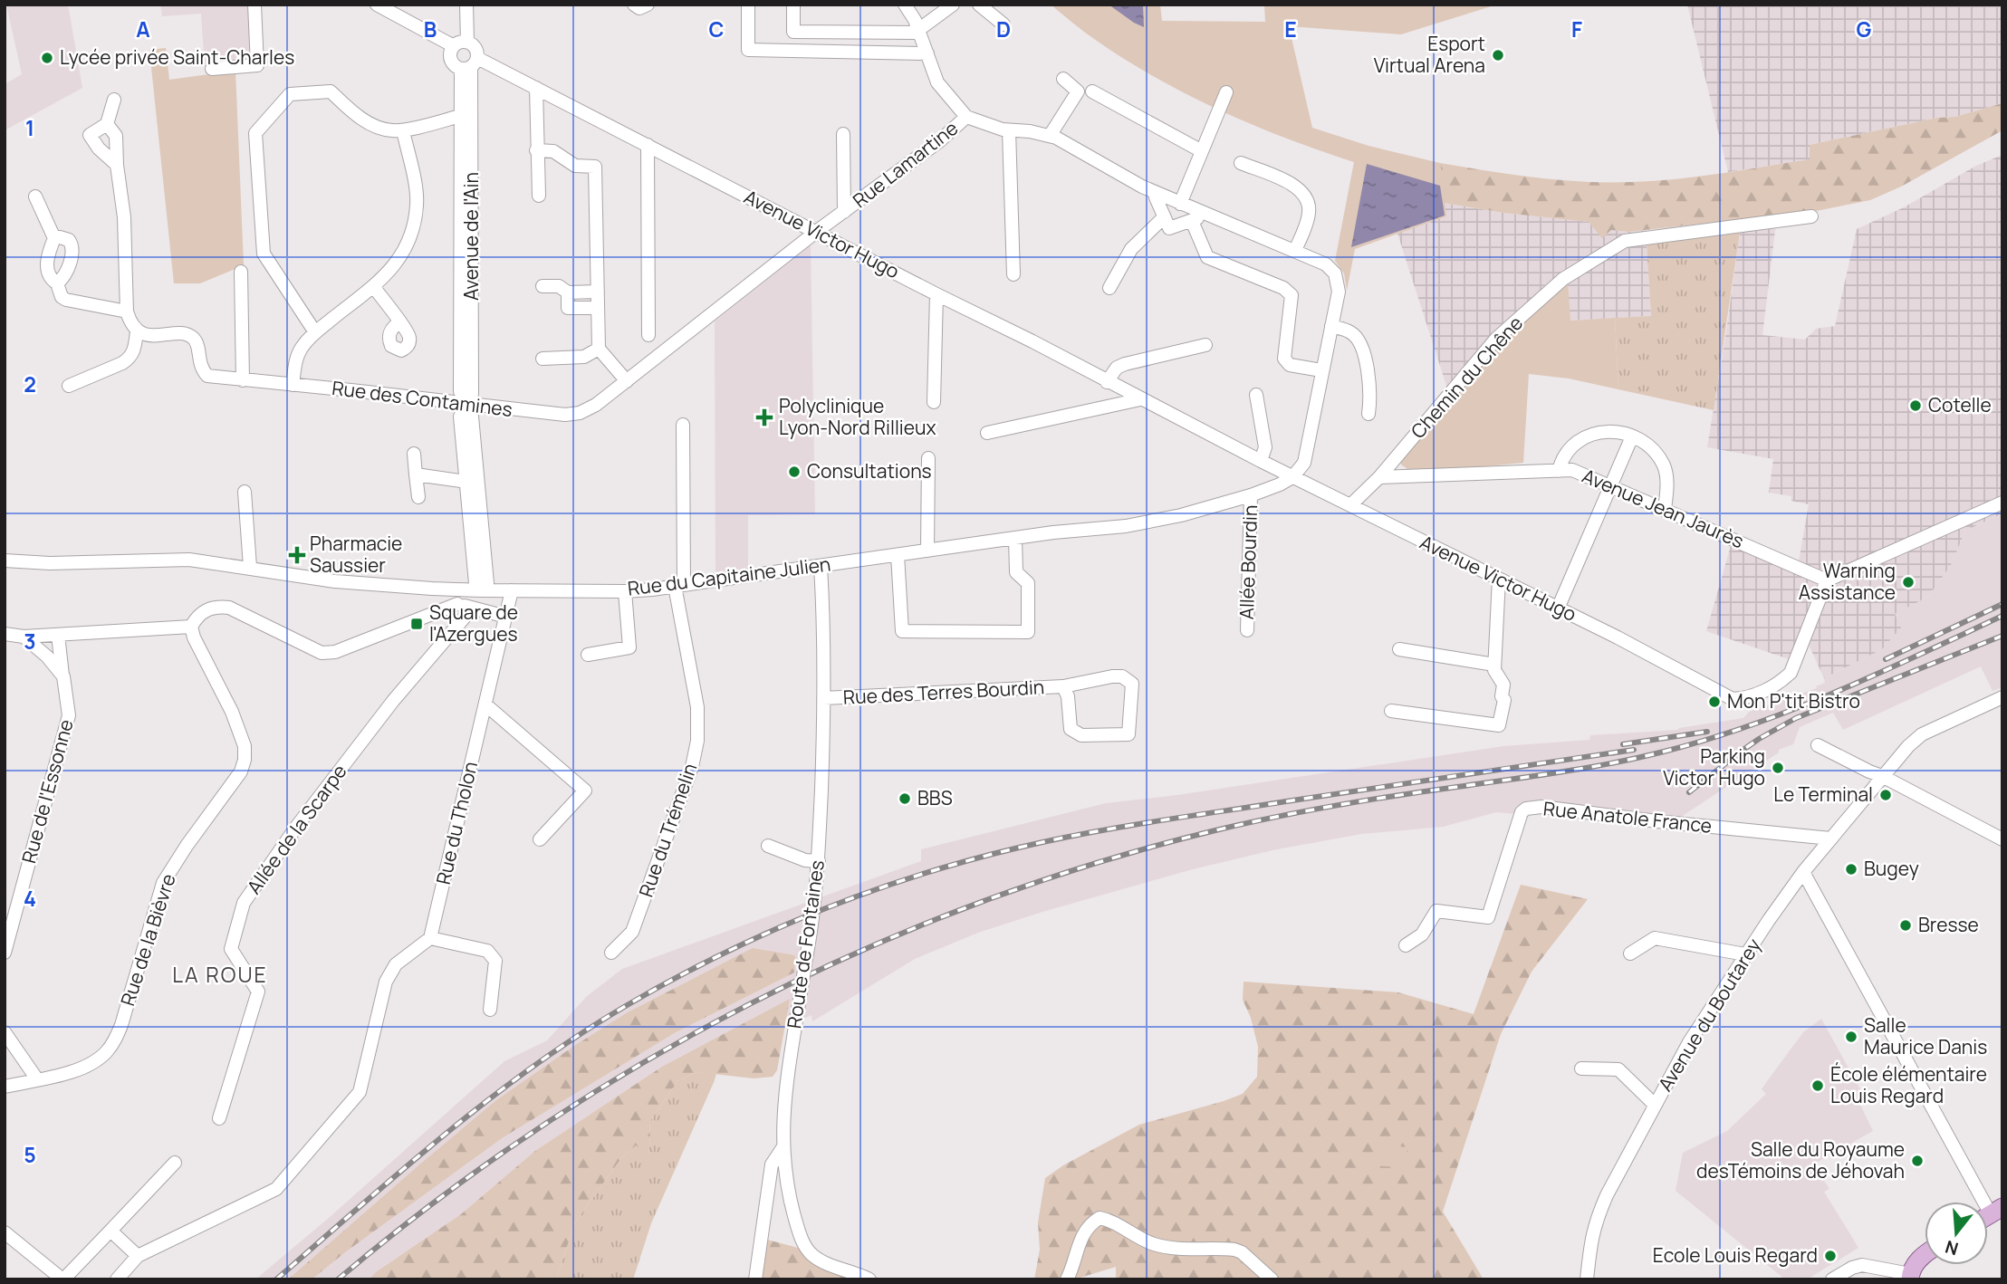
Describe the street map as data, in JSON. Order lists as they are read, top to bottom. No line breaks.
{"streets":{"street":["Rue Lamartine","Avenue Victor Hugo","Avenue de l'Ain","Chemin du Chêne","Rue des Contamines","Avenue Jean Jaurès","Allée Bourdin","Rue du Capitaine Julien","Rue des Terres Bourdin","Rue de l'Essonne","Rue Anatole France","Rue du Tholon","Allée de la Scarpe","Rue du Trémelin","Rue de la Bièvre","Route de Fontaines","Avenue du Boutarey"]},"crossings":[["Rue Lamartine","Avenue Victor Hugo"],["Rue Lamartine","Rue des Contamines"],["Avenue Victor Hugo","Avenue de l'Ain"],["Avenue Victor Hugo","Rue des Contamines"],["Avenue Victor Hugo","Avenue Jean Jaurès"],["Avenue Victor Hugo","Rue du Capitaine Julien"],["Avenue de l'Ain","Rue des Contamines"],["Avenue de l'Ain","Rue du Capitaine Julien"],["Chemin du Chêne","Avenue Jean Jaurès"],["Allée Bourdin","Rue du Capitaine Julien"],["Rue du Capitaine Julien","Rue du Tholon"],["Rue du Capitaine Julien","Rue du Trémelin"],["Rue du Capitaine Julien","Route de Fontaines"],["Rue des Terres Bourdin","Route de Fontaines"],["Rue Anatole France","Avenue du Boutarey"]],"districts":["LA ROUE"],"places":{"other":["Esport Virtual Arena","Lycée privée Saint-Charles","Cotelle","Consultations","Warning Assistance","Mon P'tit Bistro","Parking Victor Hugo","Le Terminal","BBS","Bugey","Bresse","Salle Maurice Danis","École élémentaire Louis Regard","Salle du Royaume desTémoins de Jéhovah","Ecole Louis Regard"],"health":["Polyclinique Lyon-Nord Rillieux","Pharmacie Saussier"],"transit":["Square de l'Azergues"]},"north":"bottom","grid":{"columns":["A","B","C","D","E","F","G"],"rows":["1","2","3","4","5"]}}
